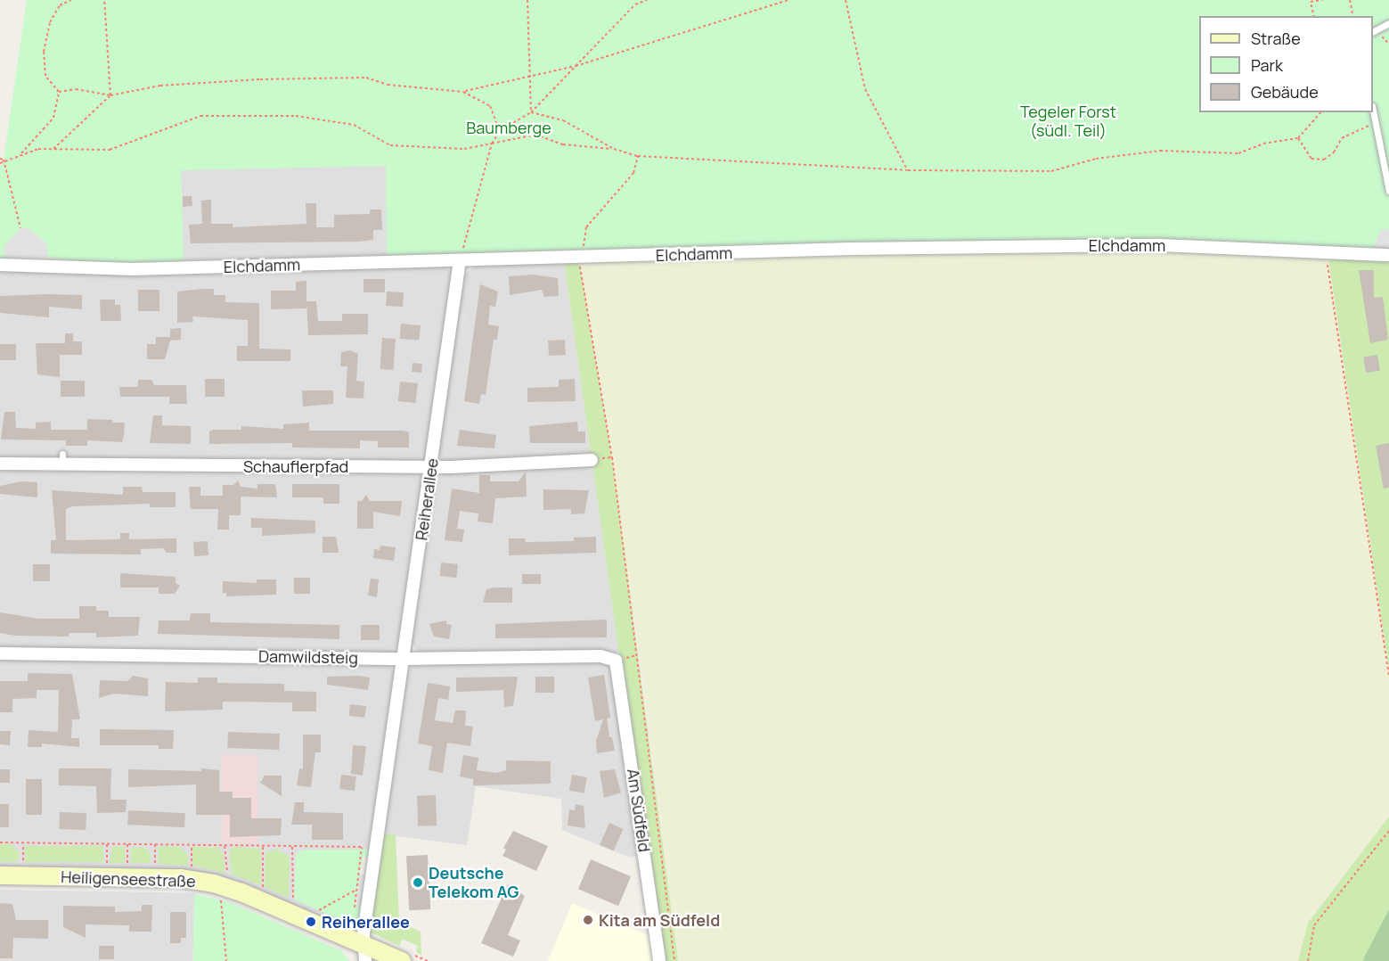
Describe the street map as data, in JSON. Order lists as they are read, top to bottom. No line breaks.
{"streets":{"main road":["Heiligenseestraße"],"street":["Elchdamm","Schauflerpfad","Reiherallee","Damwildsteig","Am Südfeld"]},"crossings":[["Elchdamm","Reiherallee"],["Schauflerpfad","Reiherallee"],["Reiherallee","Damwildsteig"],["Reiherallee","Heiligenseestraße"],["Damwildsteig","Am Südfeld"]],"parks":["Tegeler Forst (südl. Teil)","Baumberge"],"places":["Deutsche Telekom AG","Kita am Südfeld","Reiherallee"],"legend":["Straße","Park","Gebäude"]}
